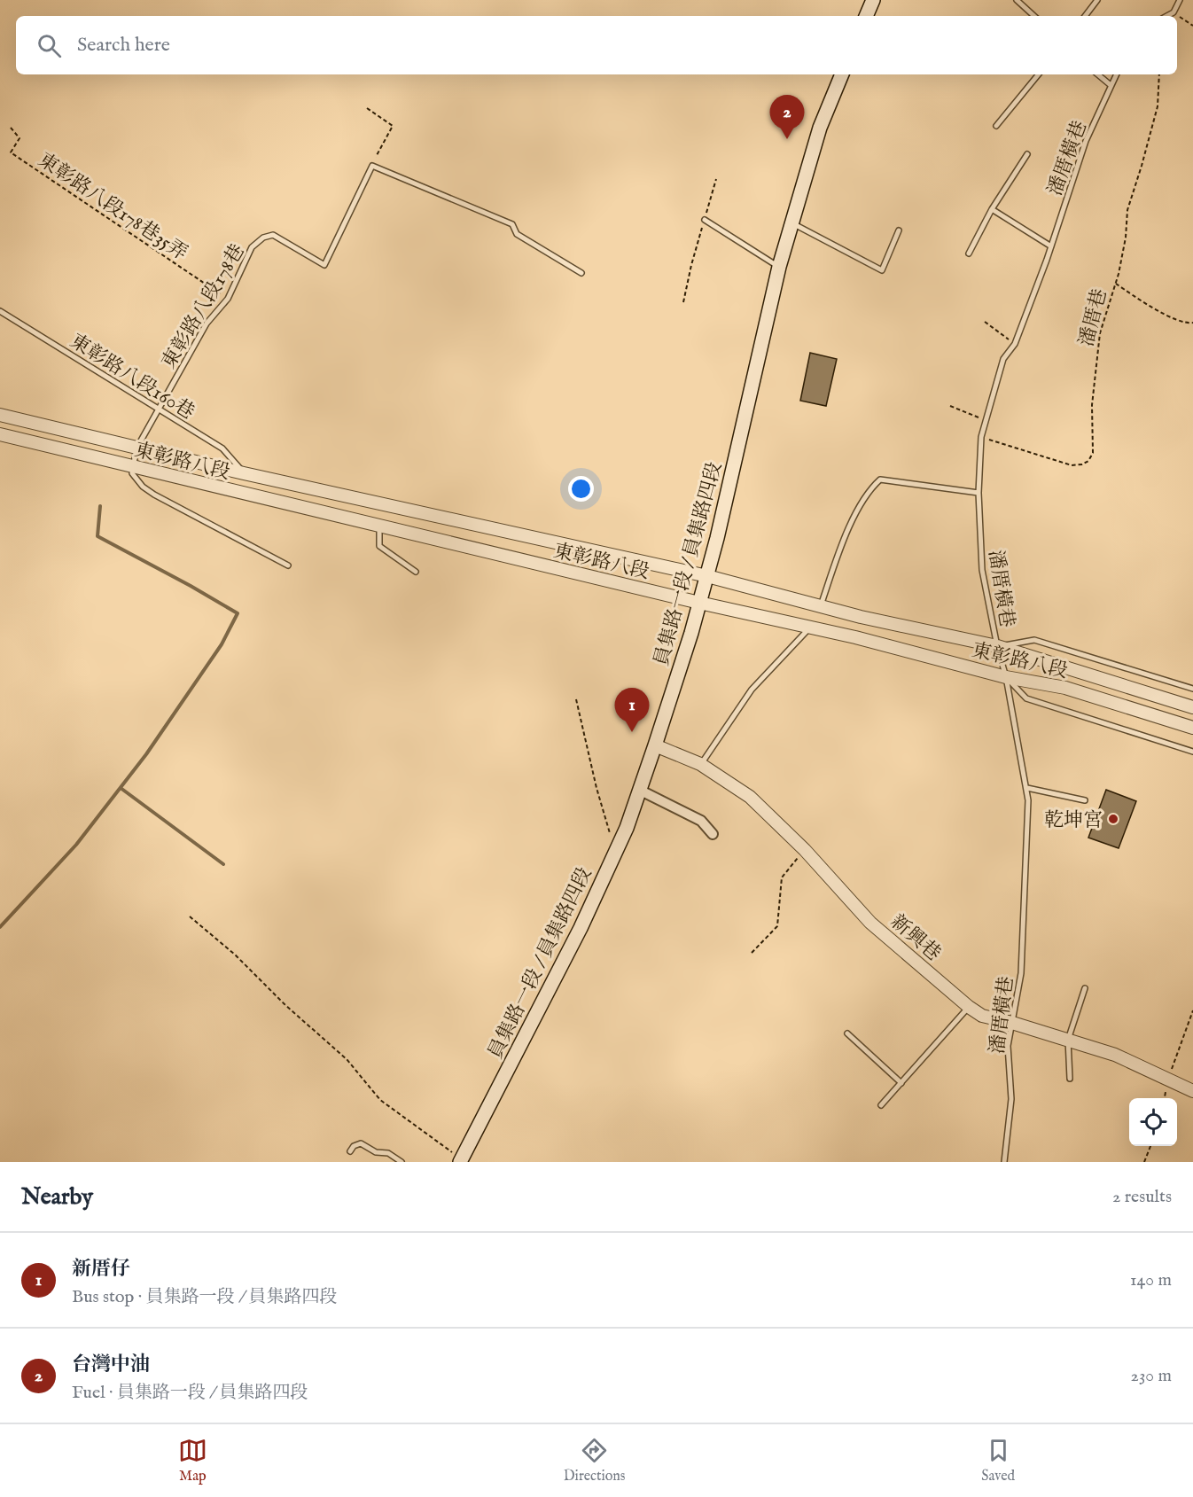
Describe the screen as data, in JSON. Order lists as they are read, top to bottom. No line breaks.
{"streets":{"main road":["員集路一段 / 員集路四段"],"street":["東彰路八段","新興巷"],"lane":["潘厝橫巷","東彰路八段178巷","東彰路八段160巷"],"path":["東彰路八段178巷35弄","潘厝巷"]},"crossings":[["潘厝橫巷","潘厝巷"],["潘厝橫巷","東彰路八段"],["潘厝橫巷","新興巷"],["東彰路八段178巷35弄","東彰路八段178巷"],["東彰路八段178巷","東彰路八段160巷"],["東彰路八段178巷","東彰路八段"],["東彰路八段160巷","東彰路八段"],["東彰路八段","員集路一段 / 員集路四段"],["員集路一段 / 員集路四段","新興巷"]],"places":["乾坤宮"],"page":{"search":"Search here","pins":["2","1"],"heading":["Nearby","2 results"],"list":[{"mark":"1","name":"新厝仔","note":"Bus stop · 員集路一段 / 員集路四段","value":"140 m"},{"mark":"2","name":"台灣中油","note":"Fuel · 員集路一段 / 員集路四段","value":"230 m"}],"nav":["Map","Directions","Saved"]}}
